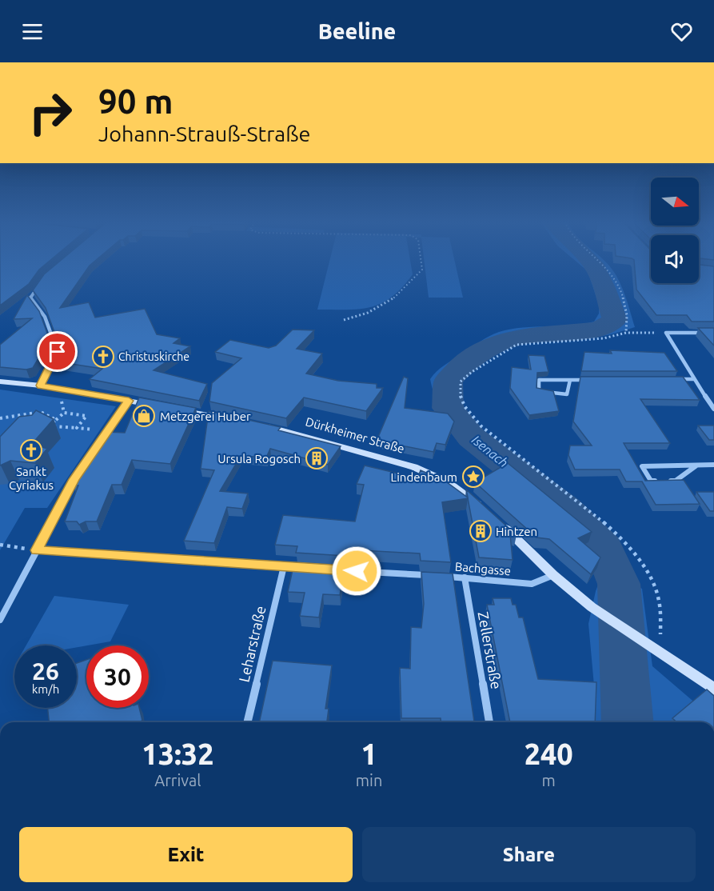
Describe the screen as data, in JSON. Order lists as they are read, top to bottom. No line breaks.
{"streets":{"main road":["Dürkheimer Straße"],"street":["Bachgasse","Leharstraße","Zellerstraße"]},"crossings":[["Bachgasse","Zellerstraße"]],"water":["Isenach"],"places":{"church":["Christuskirche","Sankt Cyriakus"],"shop":["Metzgerei Huber"],"building":["Ursula Rogosch","Hintzen"],"place":["Lindenbaum"]},"north":"right","page":{"header":"Beeline","turn":["90 m","Johann-Strauß-Straße"],"speed":"26 km/h","limit":"30","eta":["13:32","Arrival","1","min","240","m"],"buttons":["Exit","Share"]}}
